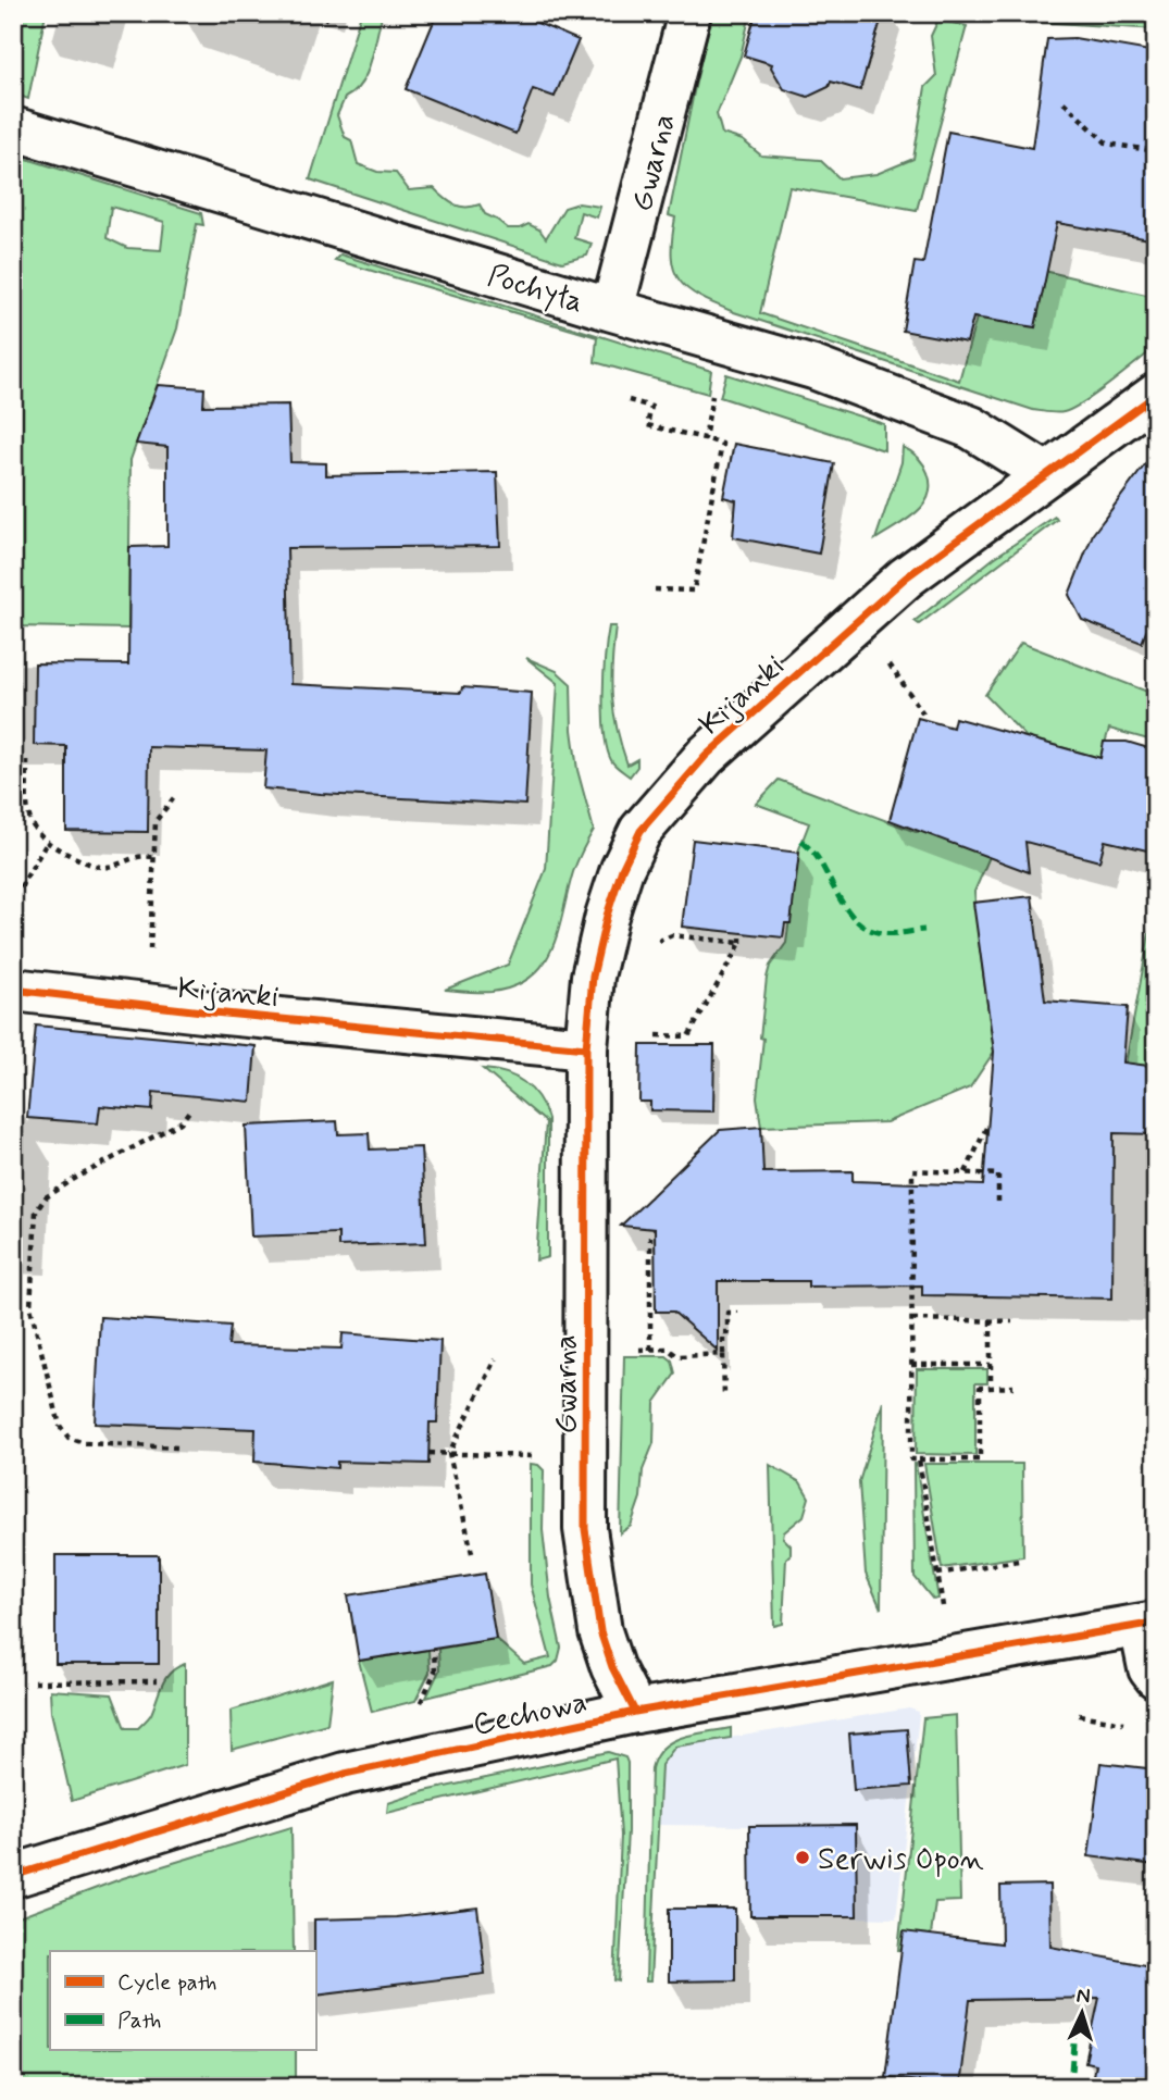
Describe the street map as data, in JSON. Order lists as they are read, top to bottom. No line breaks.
{"streets":{"street":["Gwarna","Pochyła","Kijanki","Cechowa"]},"crossings":[["Gwarna","Pochyła"],["Gwarna","Kijanki"],["Gwarna","Cechowa"],["Pochyła","Kijanki"]],"places":["Serwis Opon"],"legend":["Cycle path","Path"],"north":"top"}
